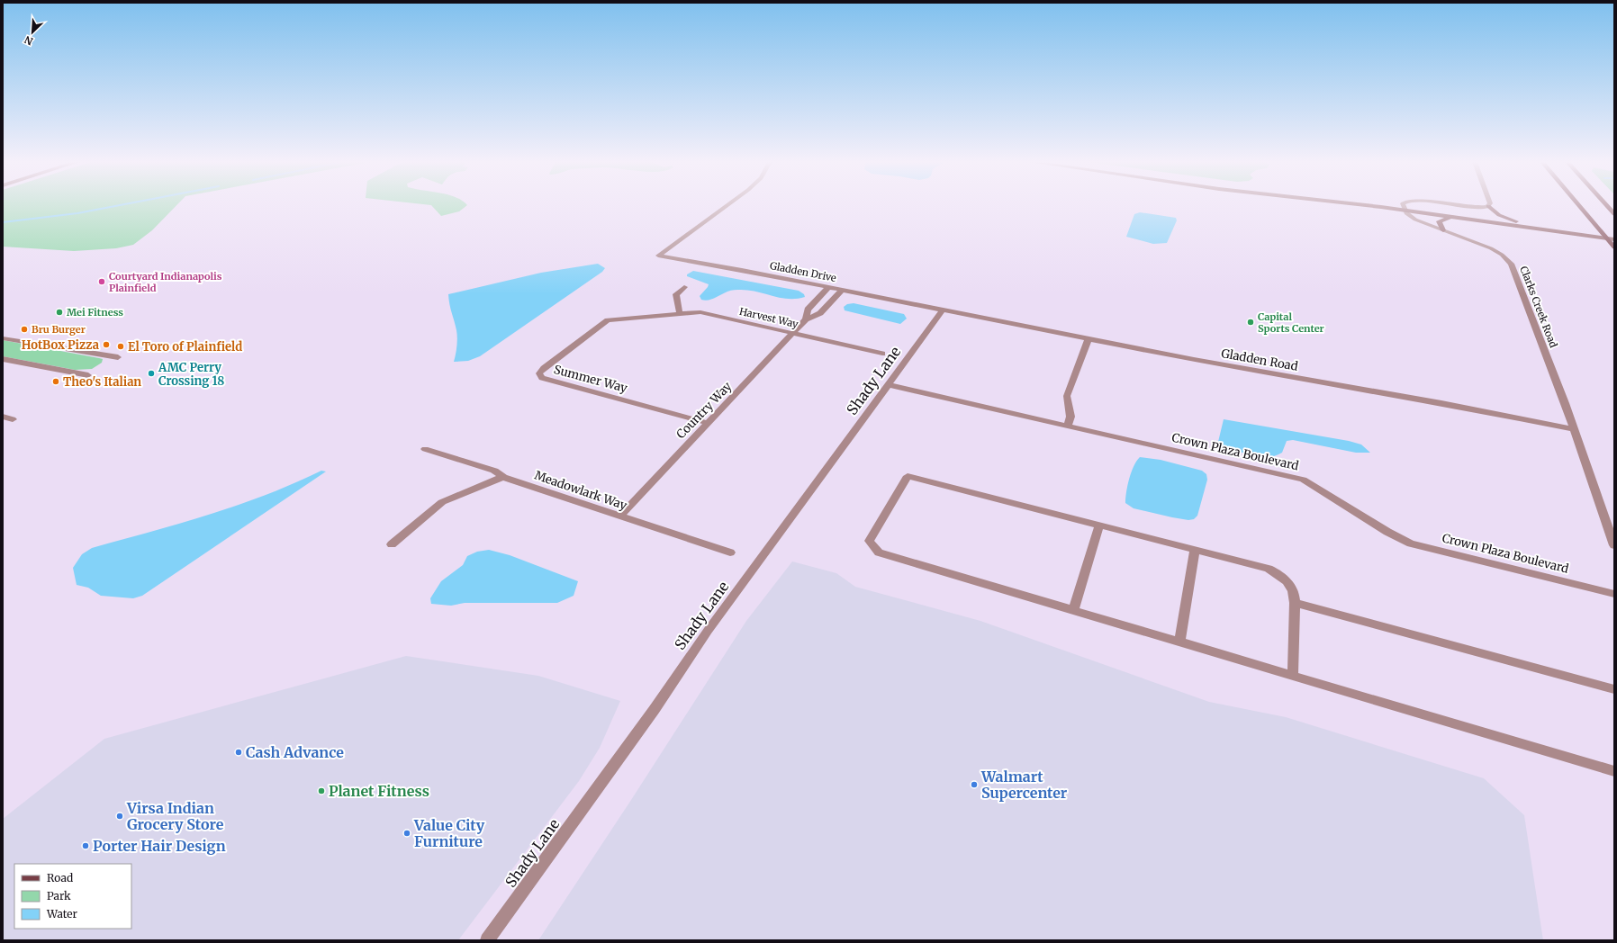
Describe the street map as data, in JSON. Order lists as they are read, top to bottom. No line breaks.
{"streets":{"street":["Gladden Drive","Clarks Creek Road","Harvest Way","Gladden Road","Summer Way","Shady Lane","Country Way","Crown Plaza Boulevard","Meadowlark Way"]},"crossings":[["Gladden Drive","Gladden Road"],["Gladden Drive","Shady Lane"],["Clarks Creek Road","Gladden Road"],["Harvest Way","Summer Way"],["Harvest Way","Country Way"],["Gladden Road","Shady Lane"],["Summer Way","Country Way"],["Shady Lane","Crown Plaza Boulevard"],["Country Way","Meadowlark Way"]],"places":["Courtyard Indianapolis Plainfield","Mei Fitness","Capital Sports Center","Bru Burger","HotBox Pizza","El Toro of Plainfield","AMC Perry Crossing 18","Theo's Italian","Cash Advance","Walmart Supercenter","Planet Fitness","Virsa Indian Grocery Store","Value City Furniture","Porter Hair Design"],"legend":["Road","Park","Water"],"north":"bottom left"}
